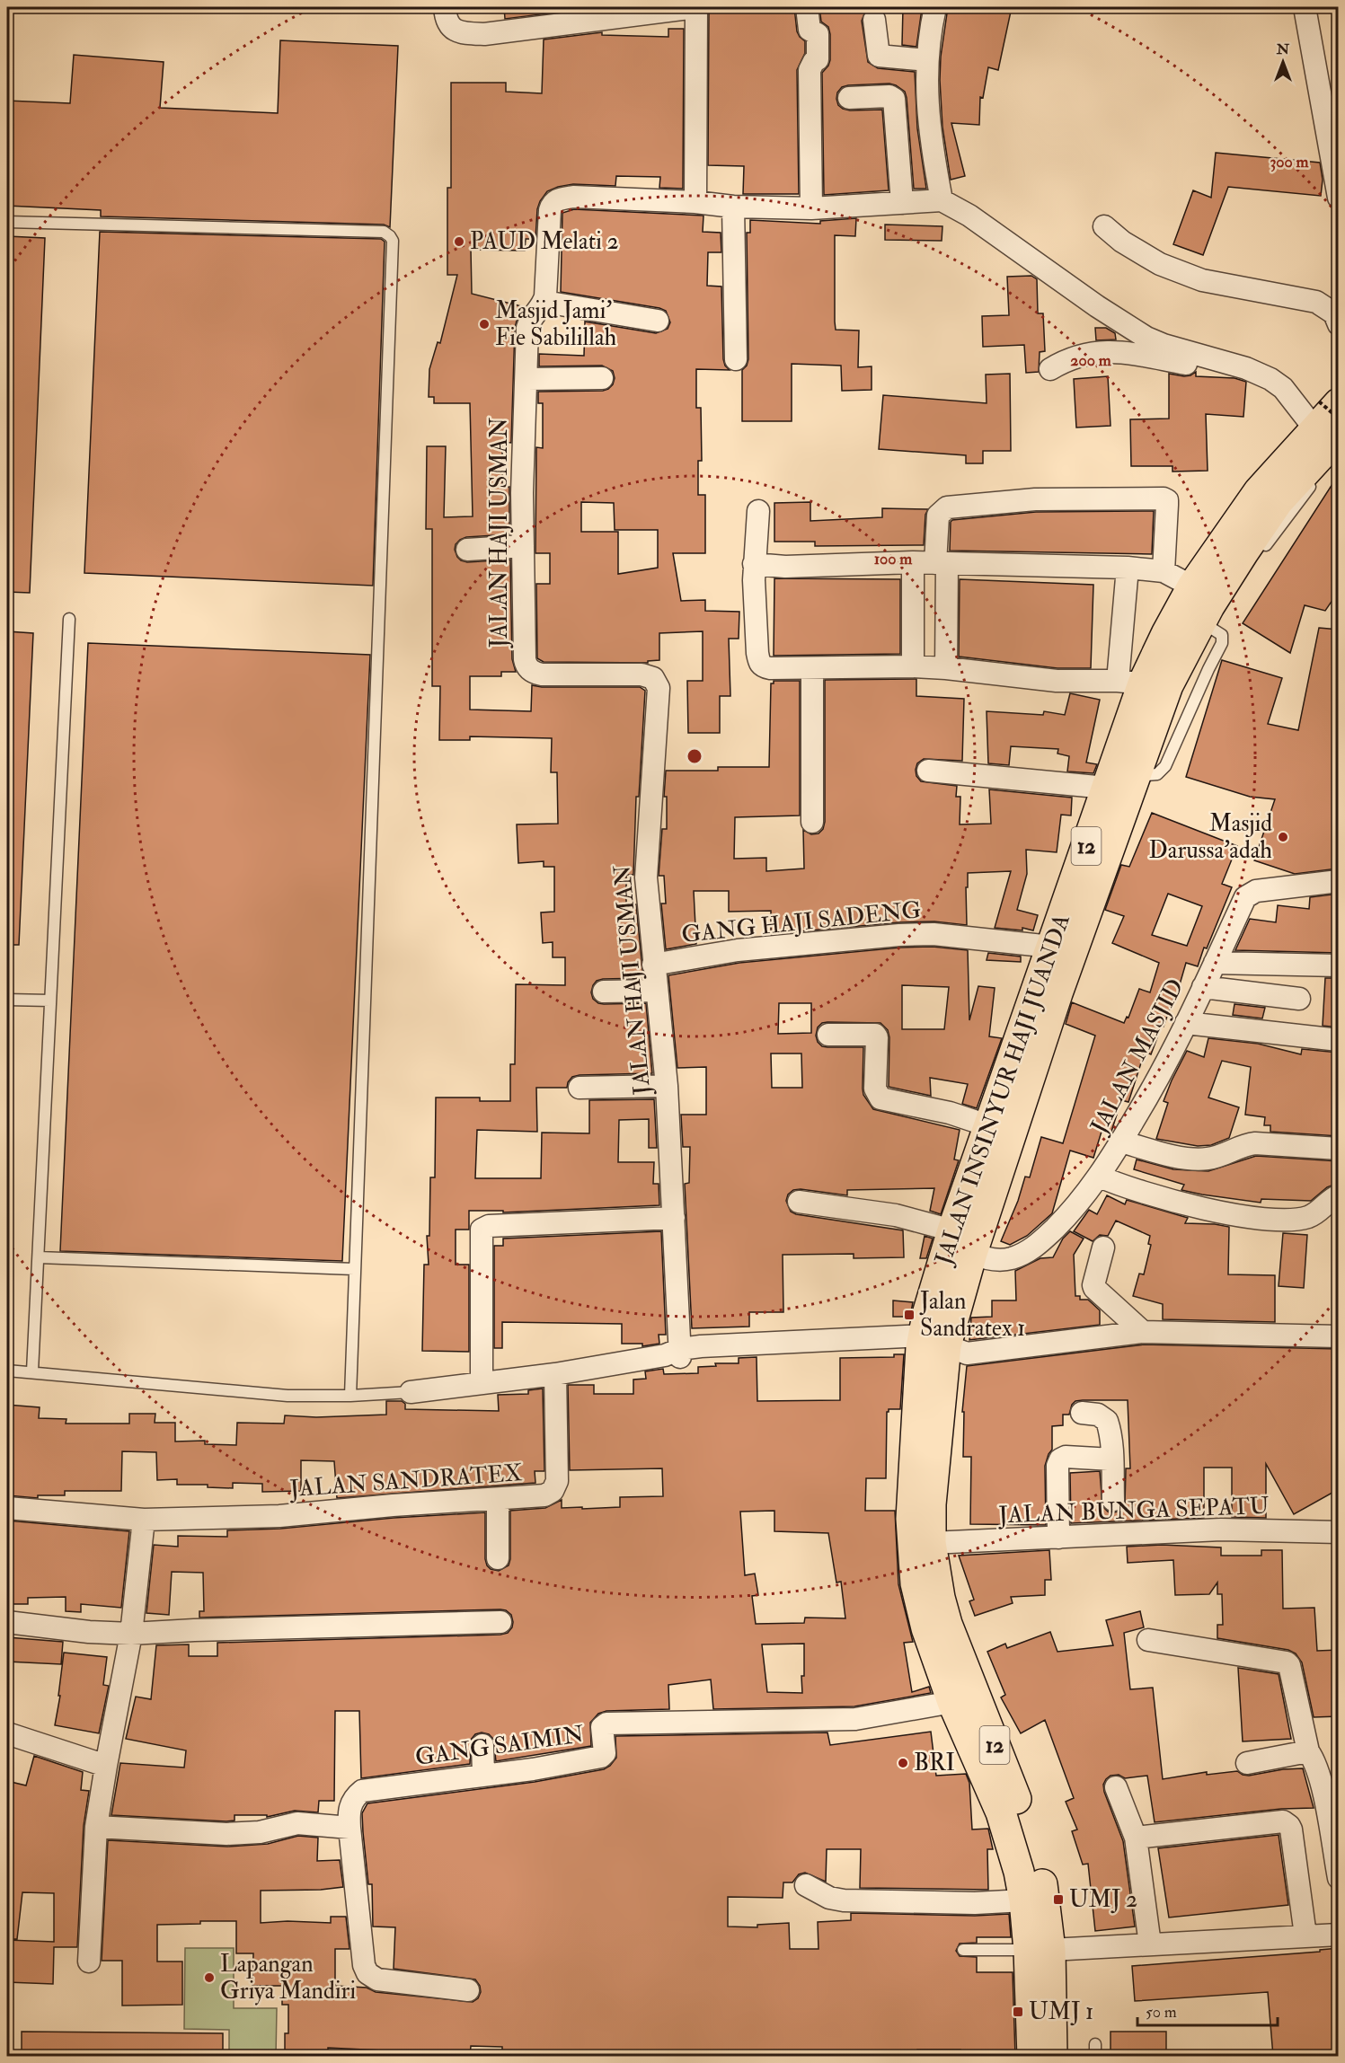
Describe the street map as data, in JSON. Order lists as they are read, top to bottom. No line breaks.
{"streets":{"highway":["12","JALAN INSINYUR HAJI JUANDA"],"street":["JALAN HAJI USMAN","GANG HAJI SADENG","JALAN MASJID","JALAN SANDRATEX","JALAN BUNGA SEPATU","GANG SAIMIN"]},"crossings":[["JALAN HAJI USMAN","GANG HAJI SADENG"],["GANG HAJI SADENG","JALAN INSINYUR HAJI JUANDA"],["JALAN MASJID","JALAN INSINYUR HAJI JUANDA"],["JALAN INSINYUR HAJI JUANDA","JALAN BUNGA SEPATU"],["JALAN INSINYUR HAJI JUANDA","GANG SAIMIN"]],"places":{"other":["PAUD Melati 2","Masjid Jami' Fie Sabilillah","Masjid Darussa'adah","BRI","Lapangan Griya Mandiri"],"transit":["Jalan Sandratex 1","UMJ 2","UMJ 1"]},"scale_bar":"50 m","north":"top","rings":["300 m","200 m","100 m"]}
